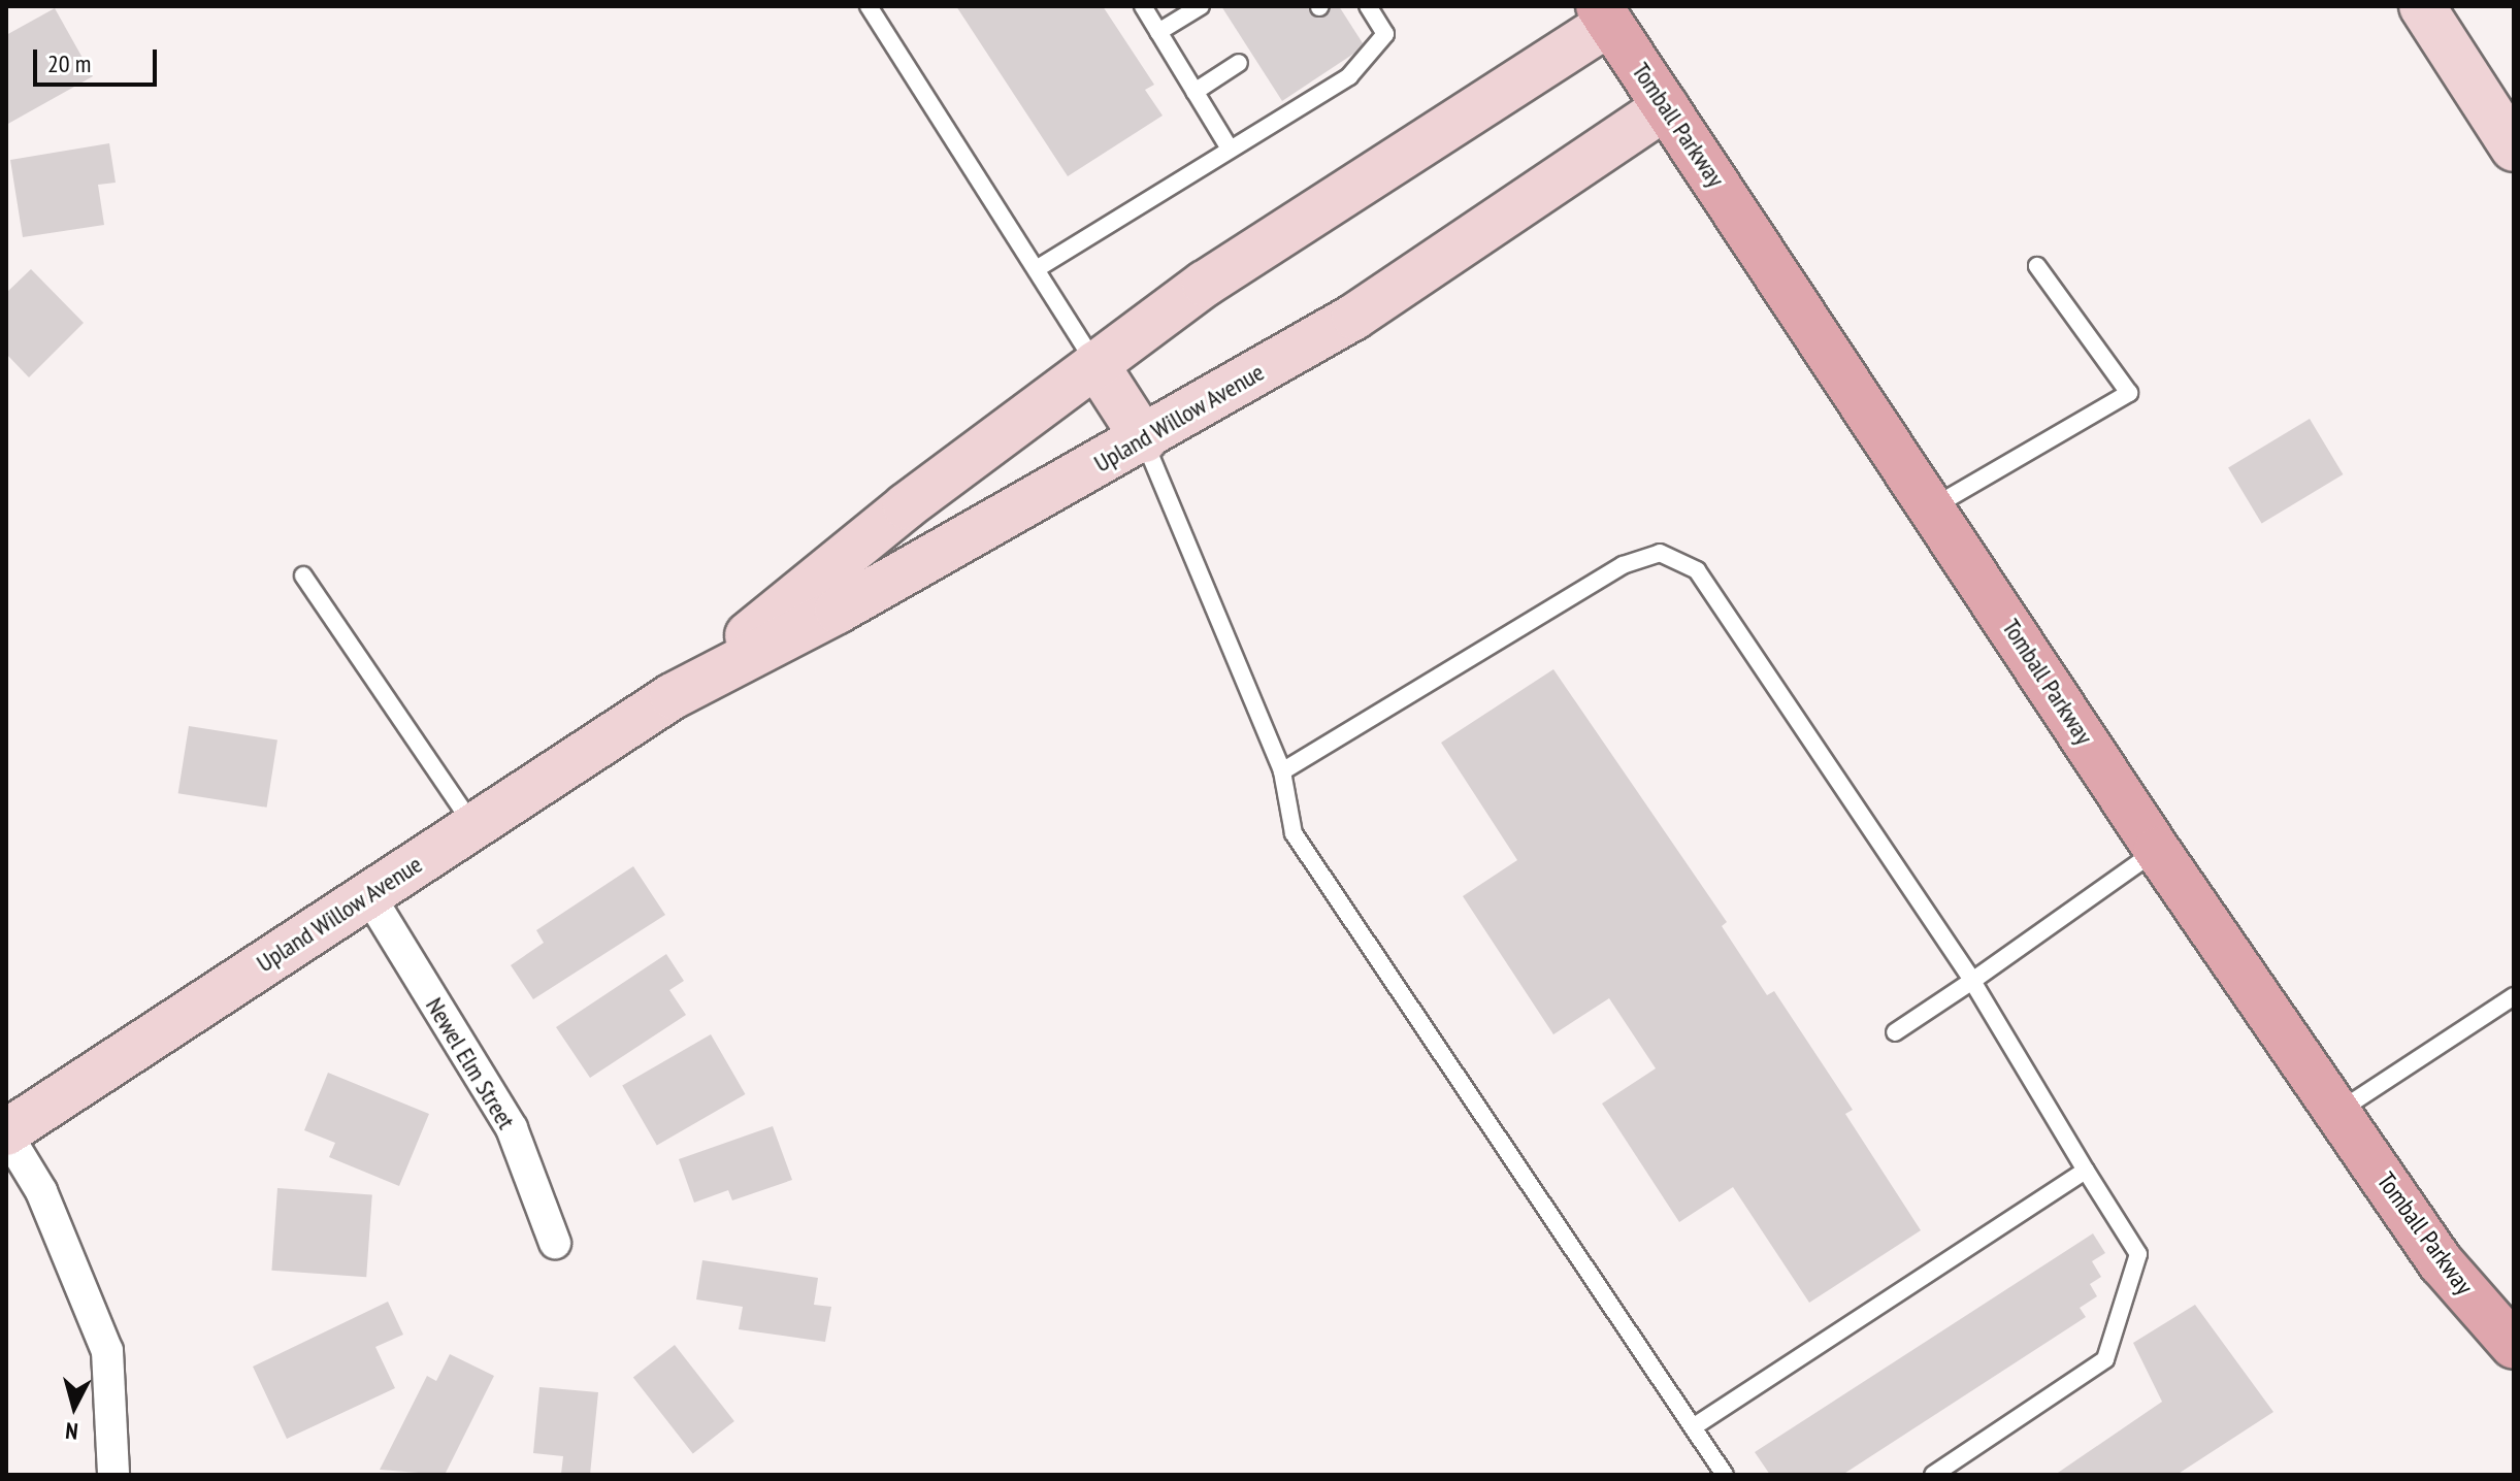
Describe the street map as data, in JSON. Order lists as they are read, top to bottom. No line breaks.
{"streets":{"main road":["Tomball Parkway"],"street":["Upland Willow Avenue","Newel Elm Street"]},"crossings":[["Tomball Parkway","Upland Willow Avenue"],["Upland Willow Avenue","Newel Elm Street"]],"scale_bar":"20 m","north":"bottom"}
